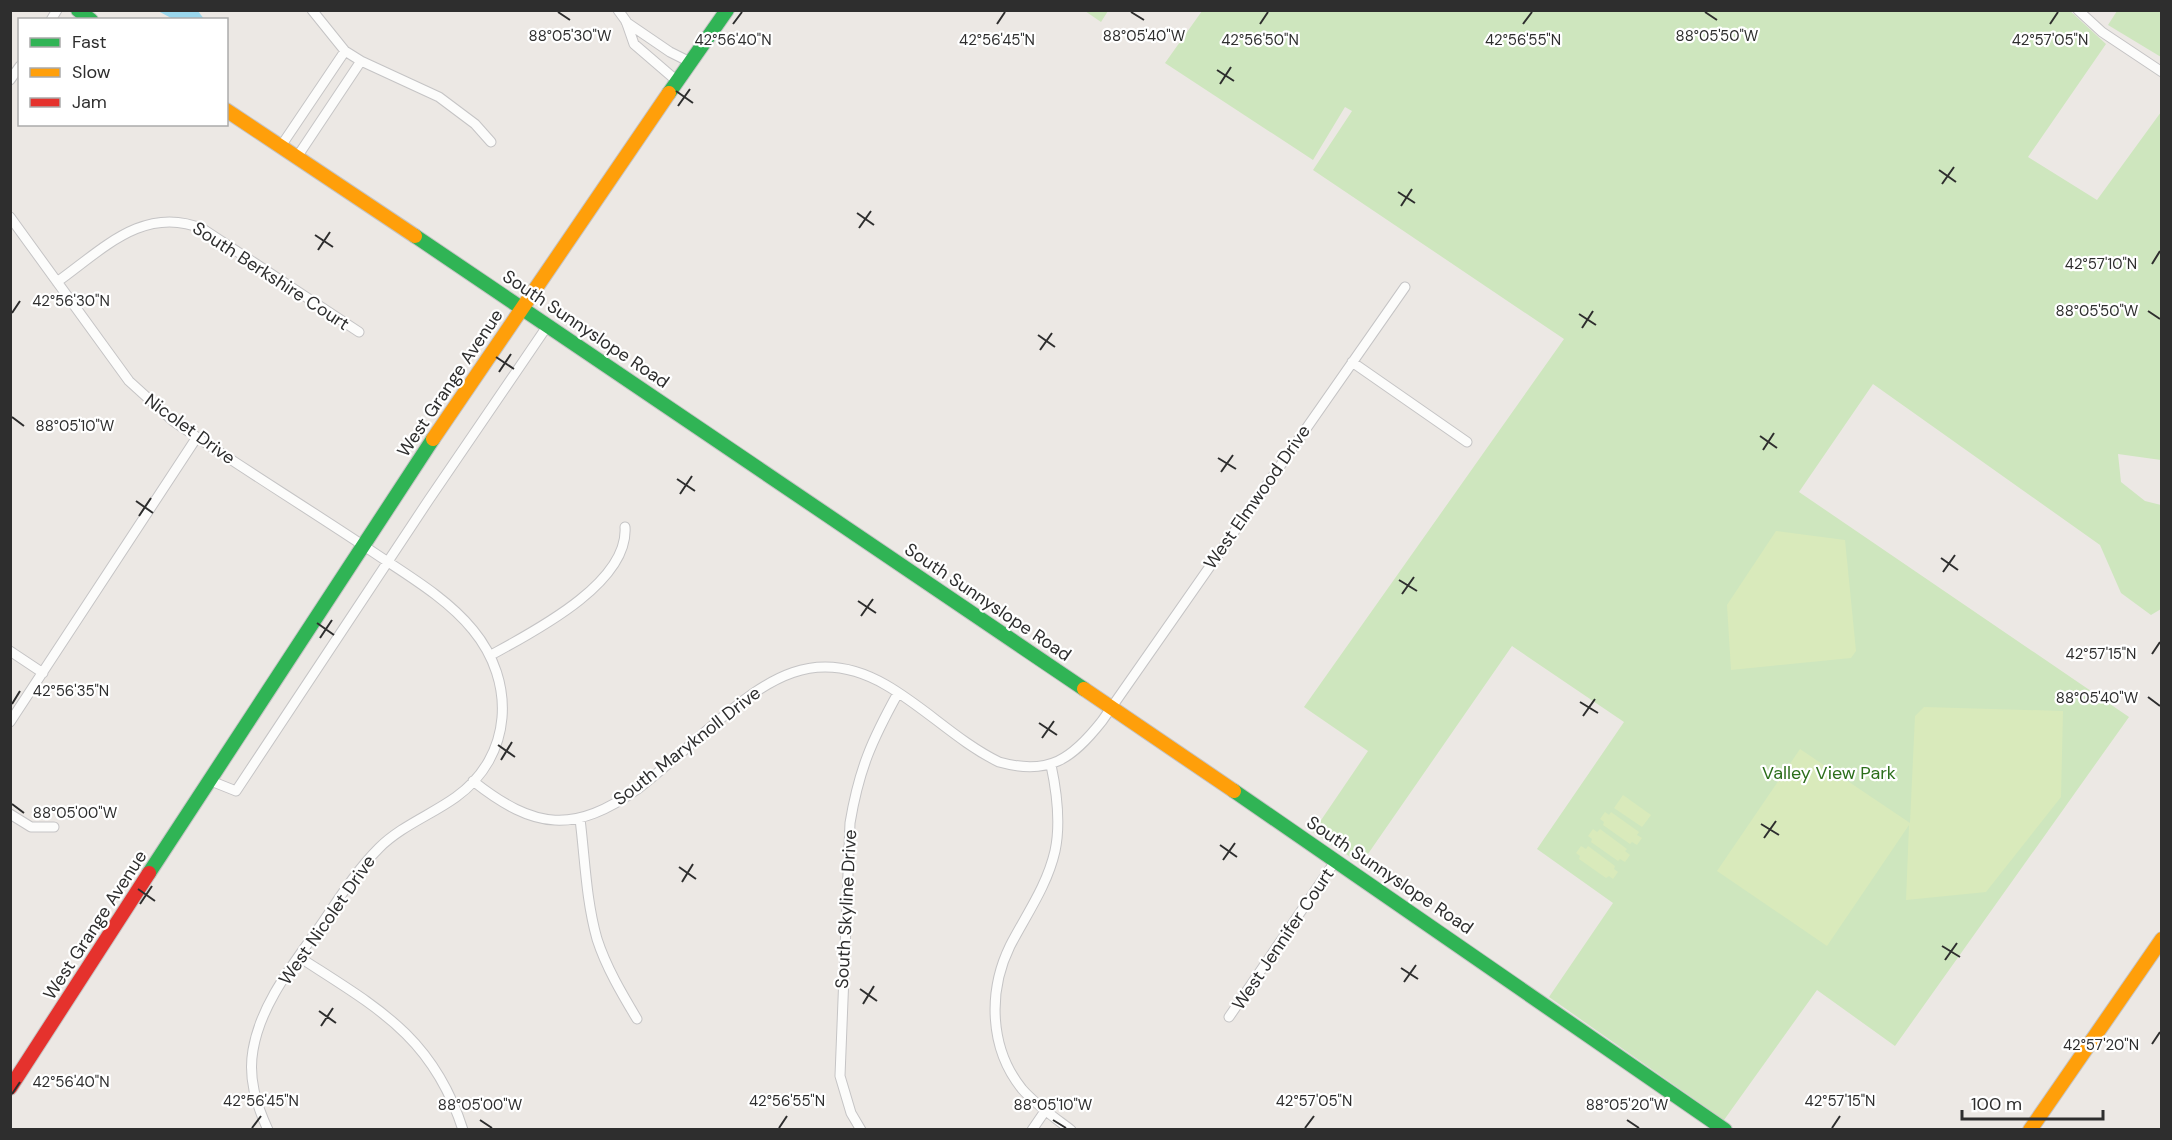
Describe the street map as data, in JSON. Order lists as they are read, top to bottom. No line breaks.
{"streets":{"street":["South Berkshire Court","South Sunnyslope Road","West Grange Avenue","Nicolet Drive","West Elmwood Drive","South Maryknoll Drive","South Skyline Drive","West Nicolet Drive","West Jennifer Court"]},"crossings":[["South Berkshire Court","Nicolet Drive"],["South Sunnyslope Road","West Grange Avenue"],["South Sunnyslope Road","West Elmwood Drive"],["South Sunnyslope Road","South Maryknoll Drive"],["South Sunnyslope Road","West Jennifer Court"],["West Grange Avenue","Nicolet Drive"],["Nicolet Drive","West Nicolet Drive"],["West Elmwood Drive","South Maryknoll Drive"],["South Maryknoll Drive","South Skyline Drive"],["South Maryknoll Drive","West Nicolet Drive"]],"parks":["Valley View Park"],"legend":["Fast","Slow","Jam"],"scale_bar":"100 m","coordinates":["88°05'30\"W","88°05'50\"W","88°05'40\"W","42°56'40\"N","42°56'45\"N","42°56'50\"N","42°56'55\"N","42°57'05\"N","42°57'10\"N","42°56'30\"N","88°05'10\"W","42°57'15\"N","42°56'35\"N","88°05'00\"W","42°57'20\"N","88°05'20\"W"]}
